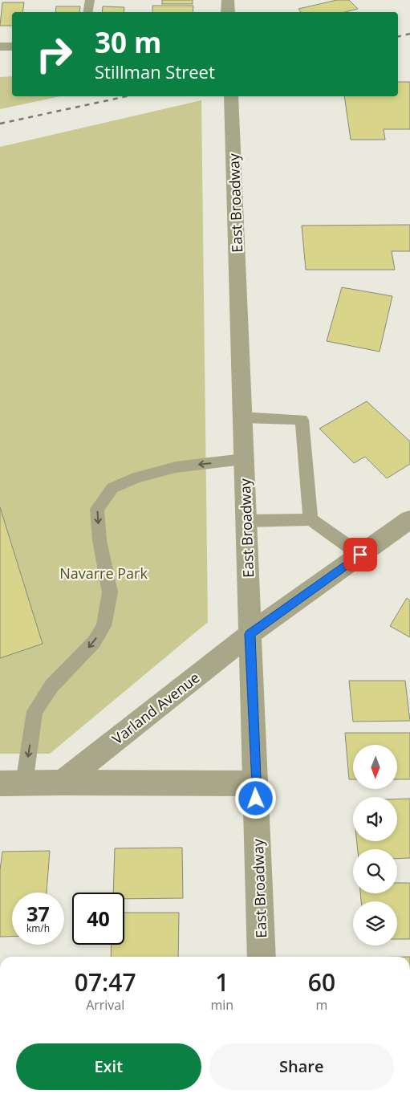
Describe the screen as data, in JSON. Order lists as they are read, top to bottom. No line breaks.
{"streets":{"street":["East Broadway","Varland Avenue"]},"crossings":[["East Broadway","Varland Avenue"]],"parks":["Navarre Park"],"north":"bottom","page":{"turn":["30 m","Stillman Street"],"speed":"37 km/h","limit":"40","eta":["07:47","Arrival","1","min","60","m"],"buttons":["Exit","Share"]}}
